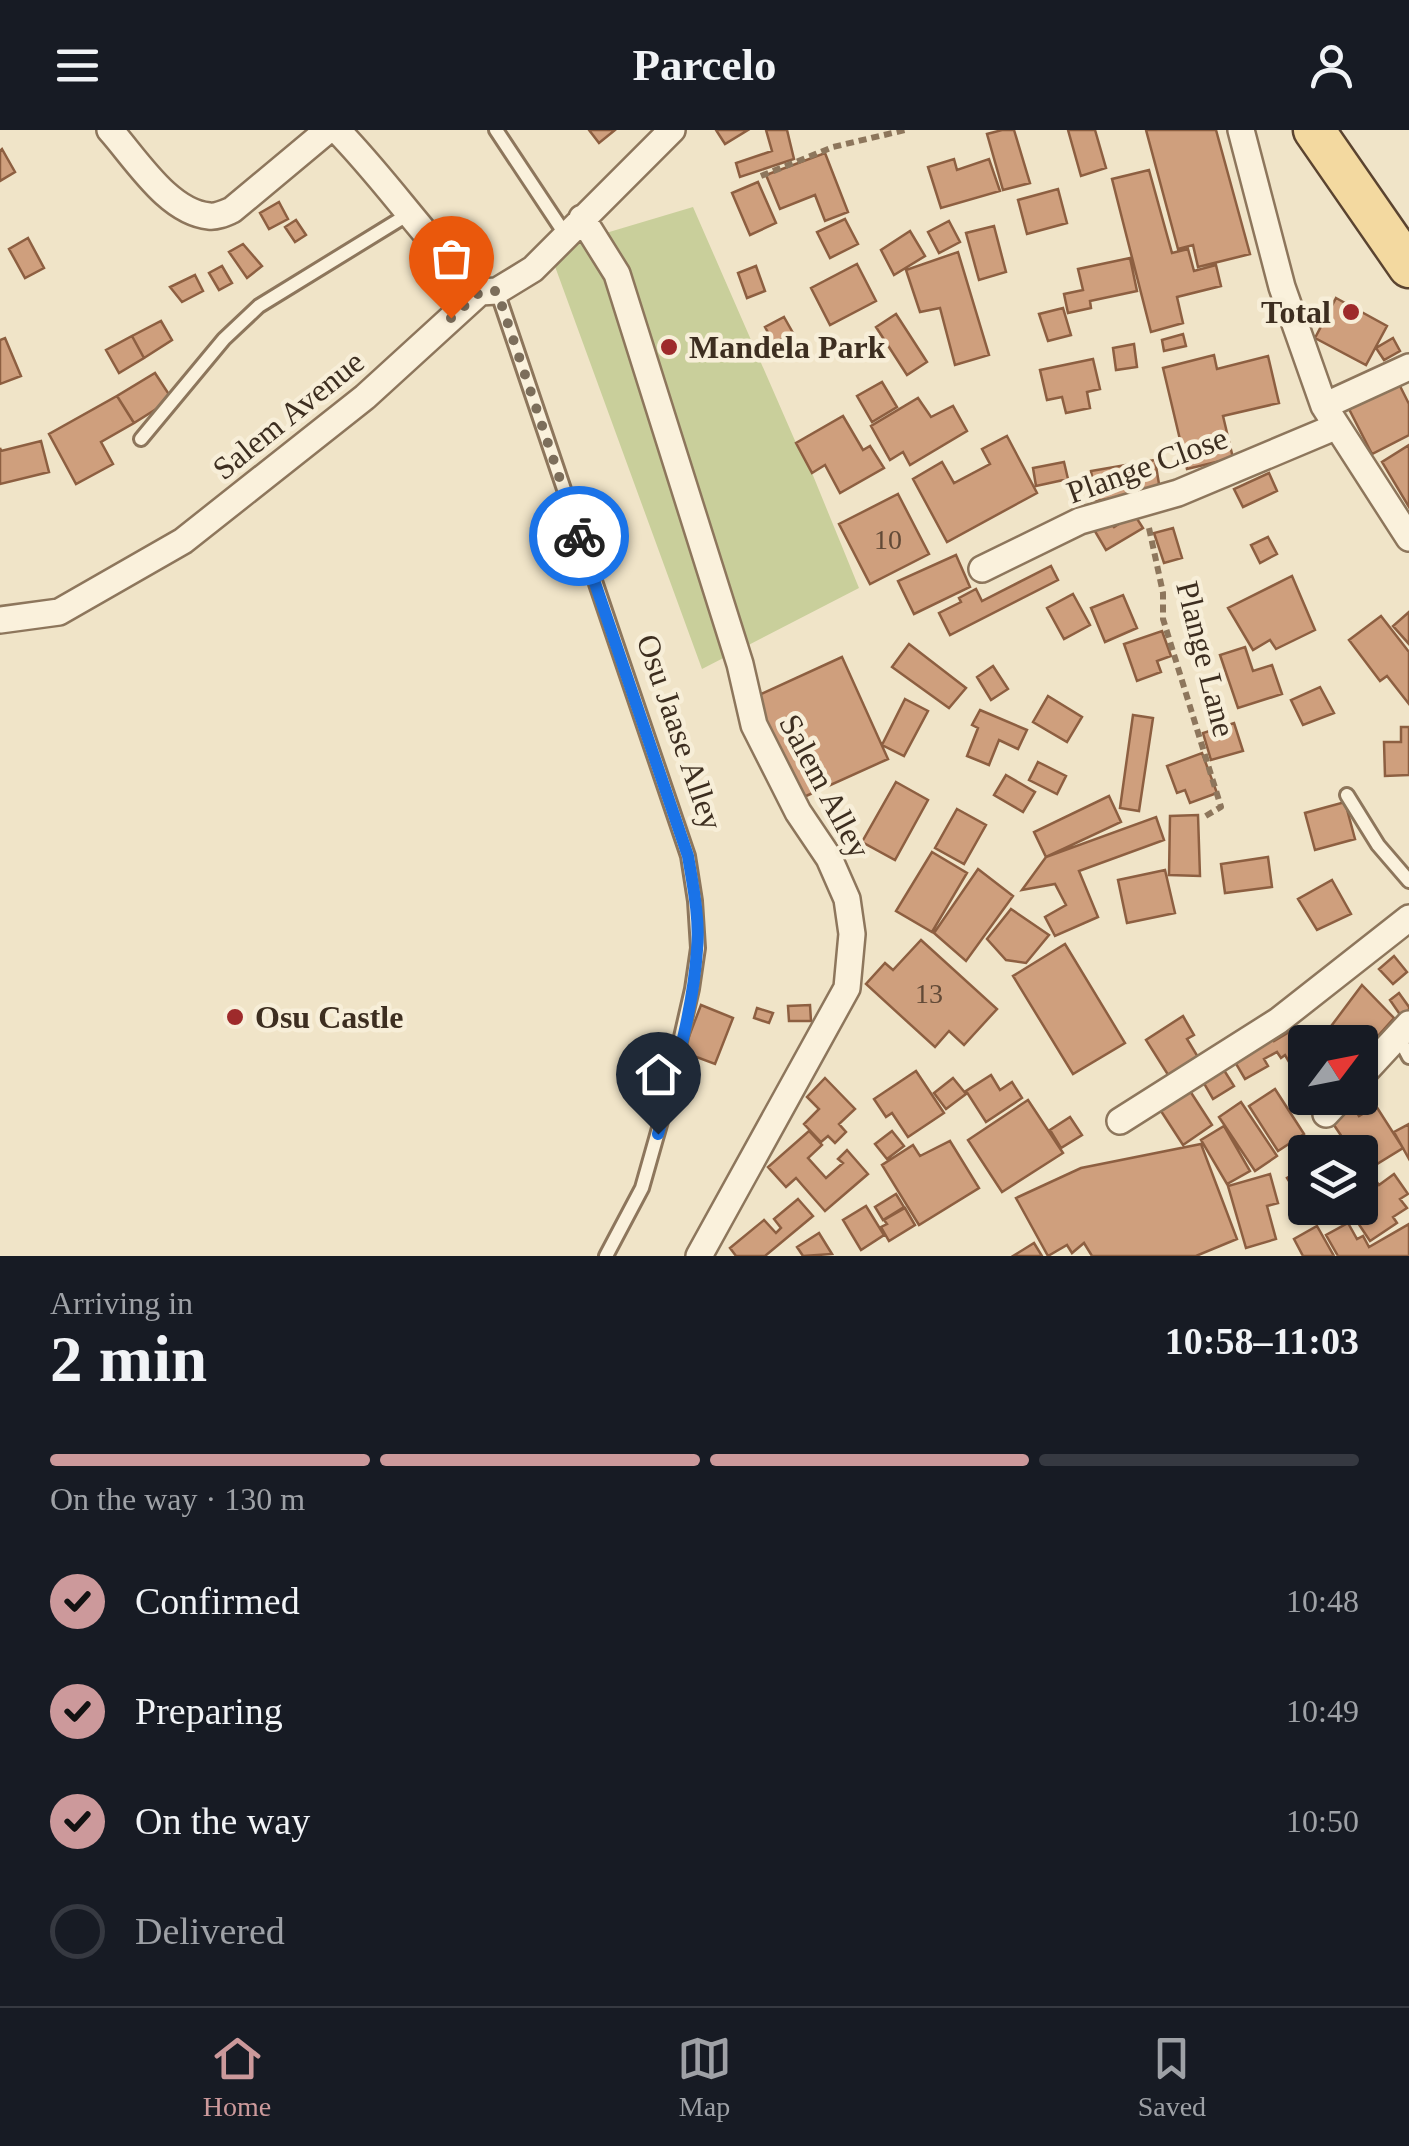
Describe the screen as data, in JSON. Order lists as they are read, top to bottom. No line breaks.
{"streets":{"street":["Salem Avenue","Plange Close","Osu Jaase Alley","Salem Alley"],"path":["Plange Lane"]},"crossings":[["Salem Avenue","Osu Jaase Alley"],["Salem Avenue","Salem Alley"],["Plange Close","Plange Lane"]],"places":["Total","Mandela Park","Osu Castle"],"house_numbers":["10","13"],"north":"top right","page":{"header":"Parcelo","heading":["2 min","Arriving in","10:58–11:03"],"bar":"On the way · 130 m","list":[["Confirmed","10:48"],["Preparing","10:49"],["On the way","10:50"],"Delivered"],"tabs":["Home","Map","Saved"]}}
